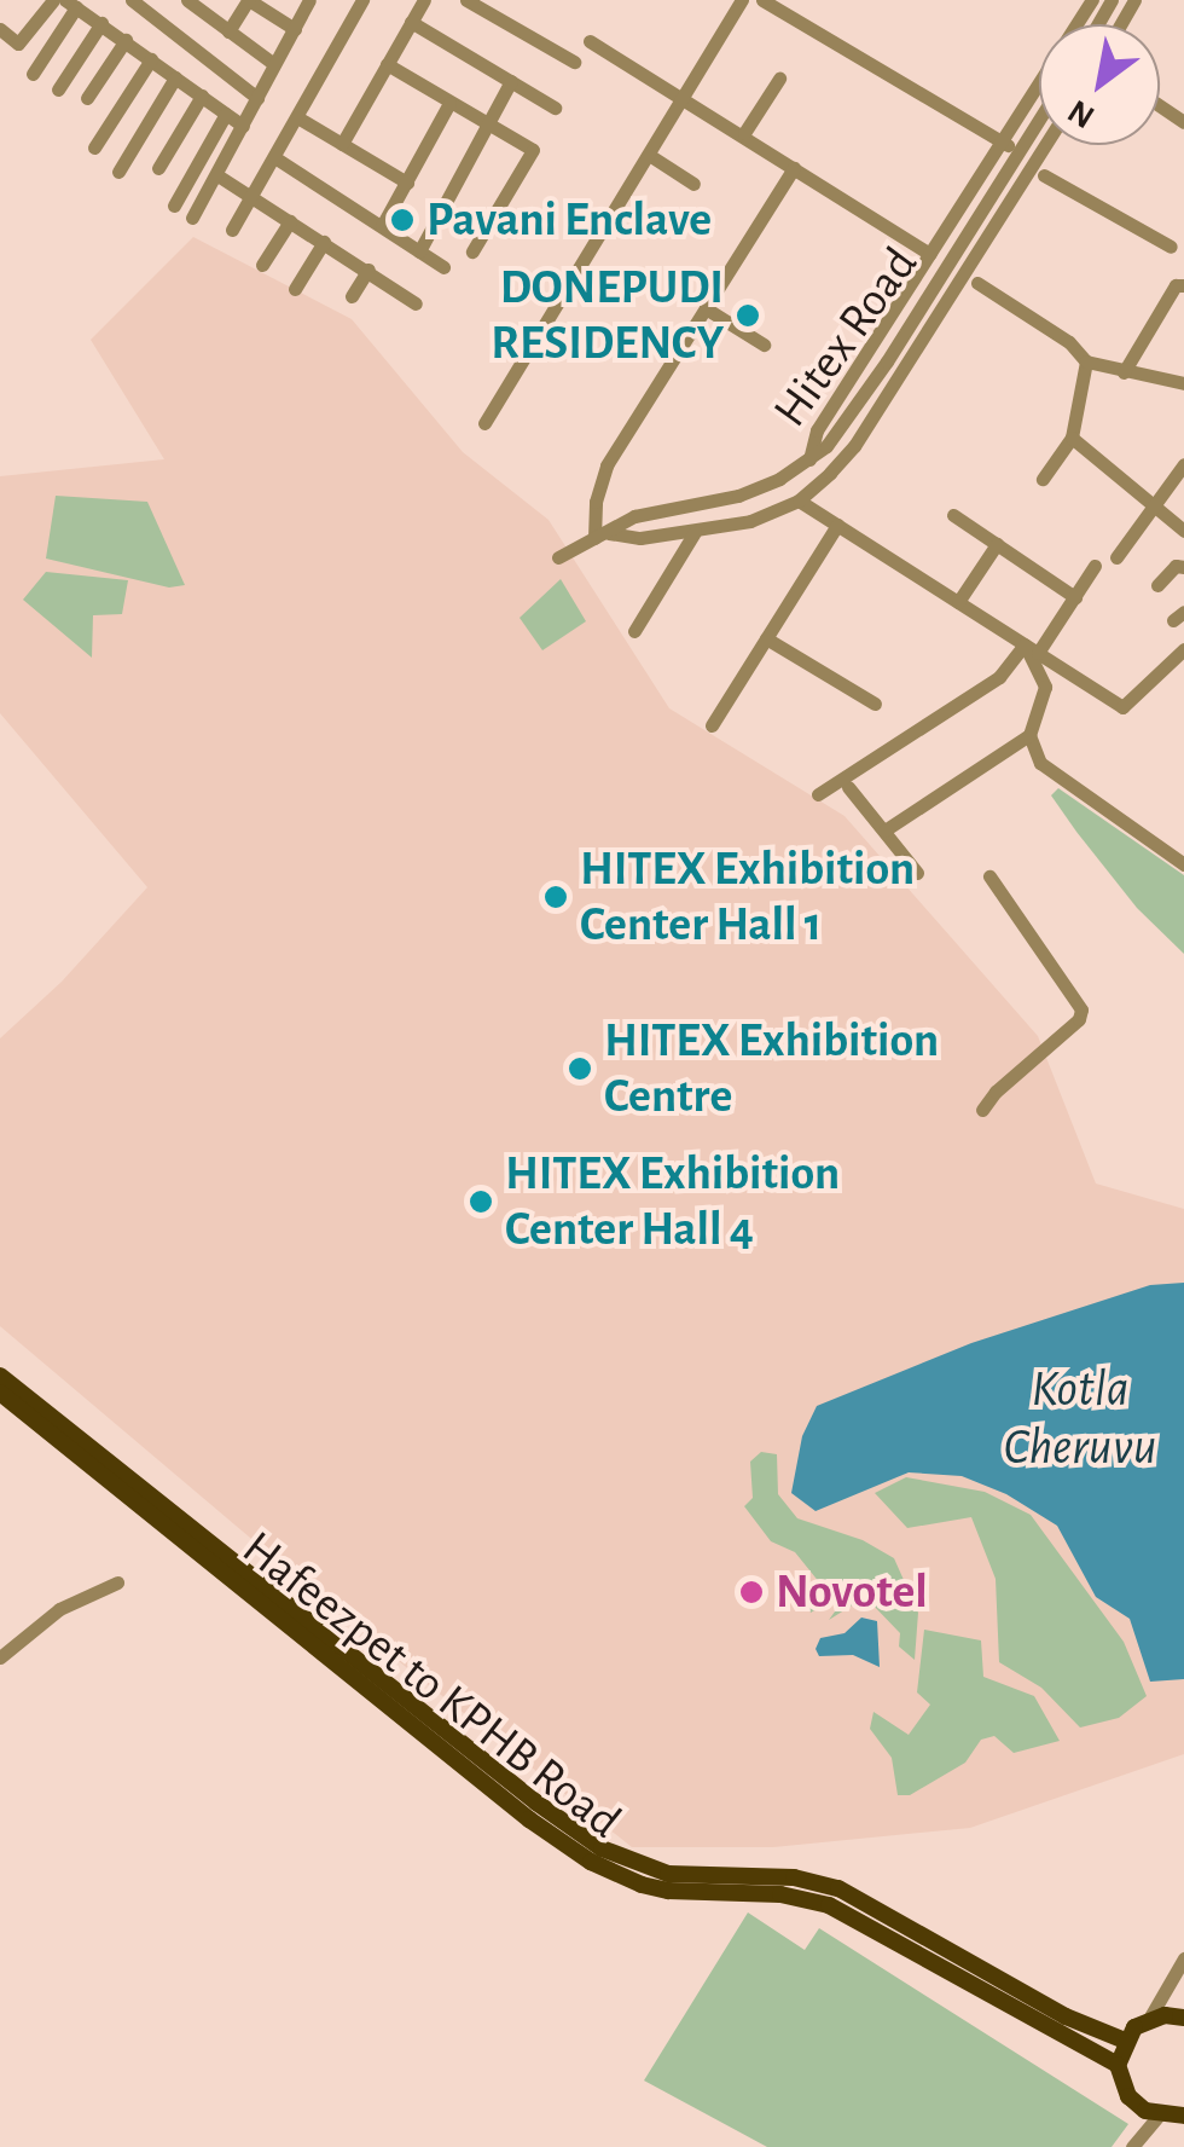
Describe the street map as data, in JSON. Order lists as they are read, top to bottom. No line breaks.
{"streets":{"main road":["Hafeezpet to KPHB Road"],"street":["Hitex Road"]},"water":["Kotla Cheruvu"],"places":["Pavani Enclave","DONEPUDI RESIDENCY","HITEX Exhibition Center Hall 1","HITEX Exhibition Centre","HITEX Exhibition Center Hall 4","Novotel"],"north":"bottom left"}
